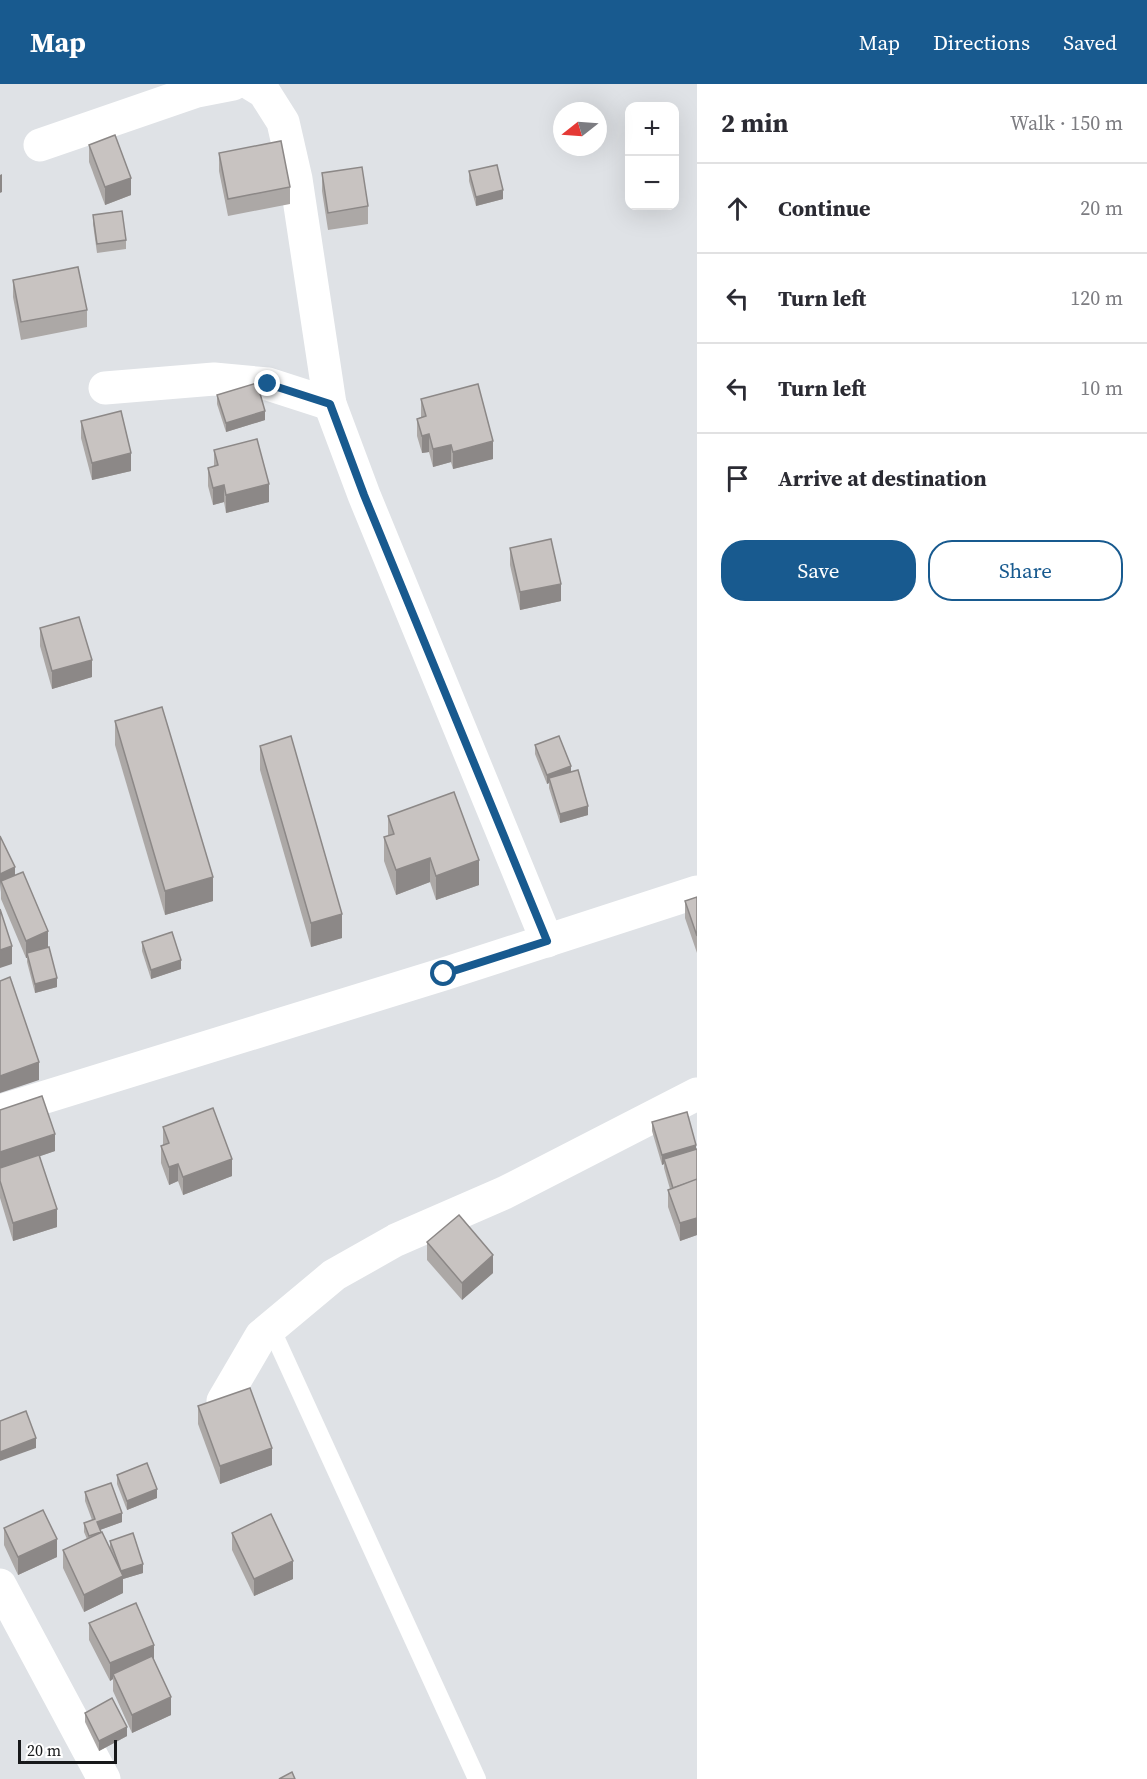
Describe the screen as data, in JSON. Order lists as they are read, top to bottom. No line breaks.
{"scale_bar":"20 m","north":"left","page":{"header":"Map","nav":["Map","Directions","Saved"],"heading":["2 min","Walk · 150 m"],"map_buttons":["+","−"],"list":[["Continue","20 m"],["Turn left","120 m"],["Turn left","10 m"],"Arrive at destination"],"buttons":["Save","Share"],"scale":"20 m"}}
